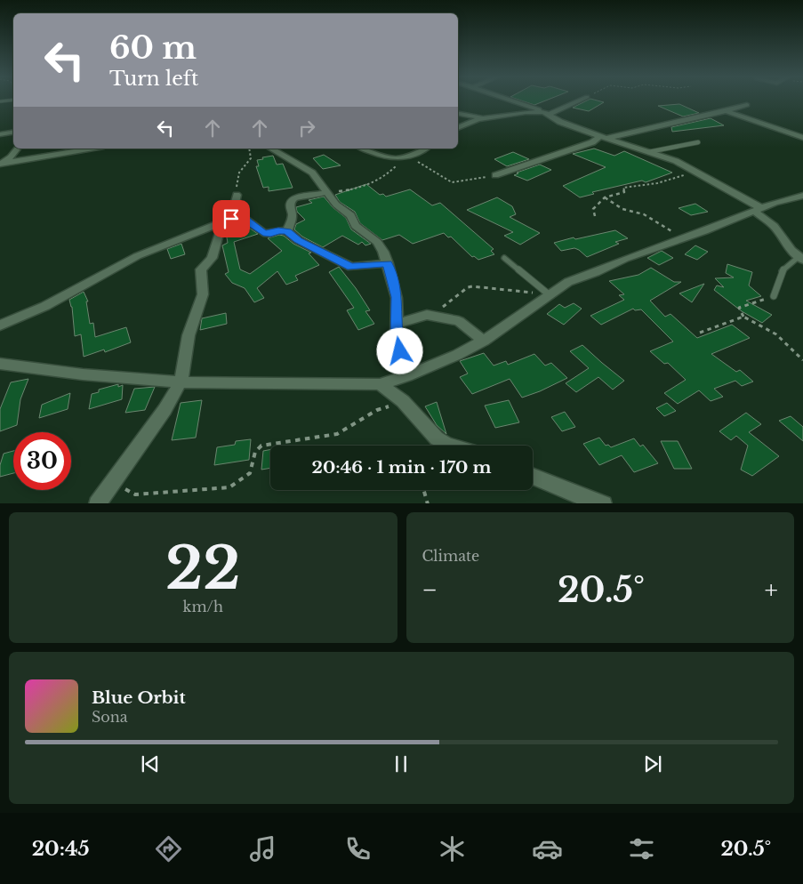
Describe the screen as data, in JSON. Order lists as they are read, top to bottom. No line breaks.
{"page":{"turn":["60 m","Turn left"],"limit":"30","trip":"20:46 · 1 min · 170 m","tile":[["22","km/h"],"Climate"],"heat":["−","20.5°","+"],"song":["Blue Orbit","Sona"],"tabs":["20:45","20.5°"]}}
